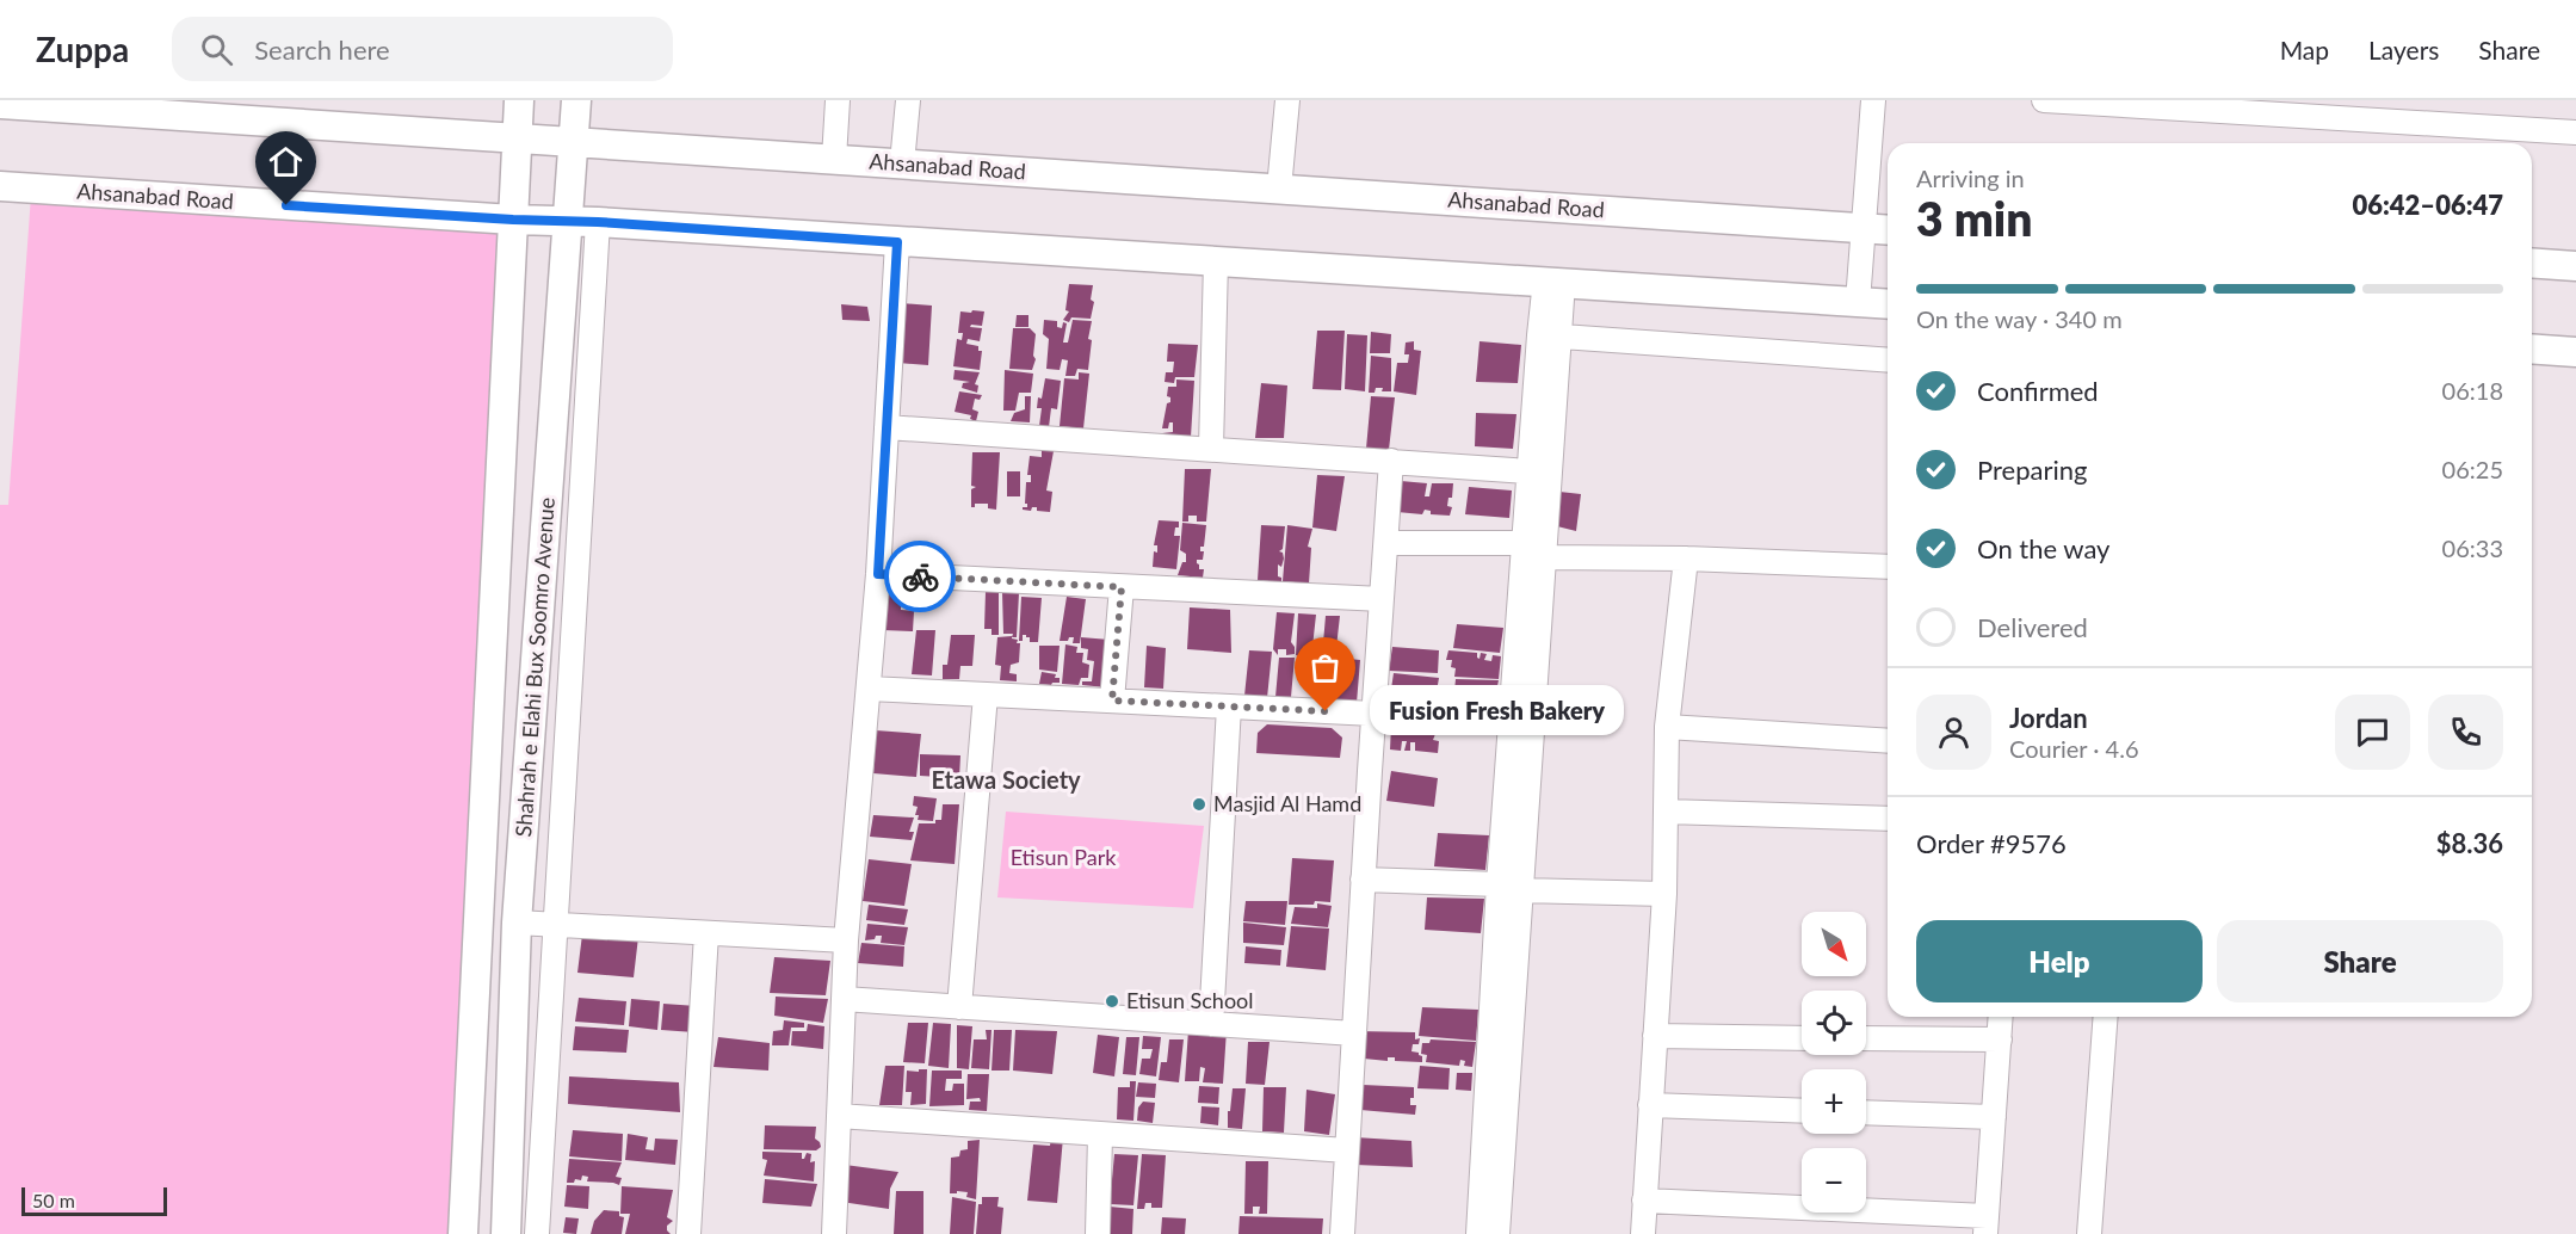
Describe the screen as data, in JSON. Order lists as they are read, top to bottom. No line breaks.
{"streets":{"main road":["Ahsanabad Road","Shahrah e Elahi Bux Soomro Avenue"]},"crossings":[["Ahsanabad Road","Shahrah e Elahi Bux Soomro Avenue"]],"districts":["Etawa Society"],"parks":["Etisun Park"],"places":["Fusion Fresh Bakery","Masjid Al Hamd","Etisun School"],"scale_bar":"50 m","north":"bottom right","page":{"header":"Zuppa","search":"Search here","nav":["Map","Layers","Share"],"heading":["3 min","Arriving in","06:42–06:47"],"panel":["Jordan","Courier · 4.6","Order #9576","$8.36"],"bar":"On the way · 340 m","list":[["Confirmed","06:18"],["Preparing","06:25"],["On the way","06:33"],"Delivered"],"bubble":"Fusion Fresh Bakery","buttons":["Help","Share"],"map_buttons":["+","−"],"scale":"50 m"}}
